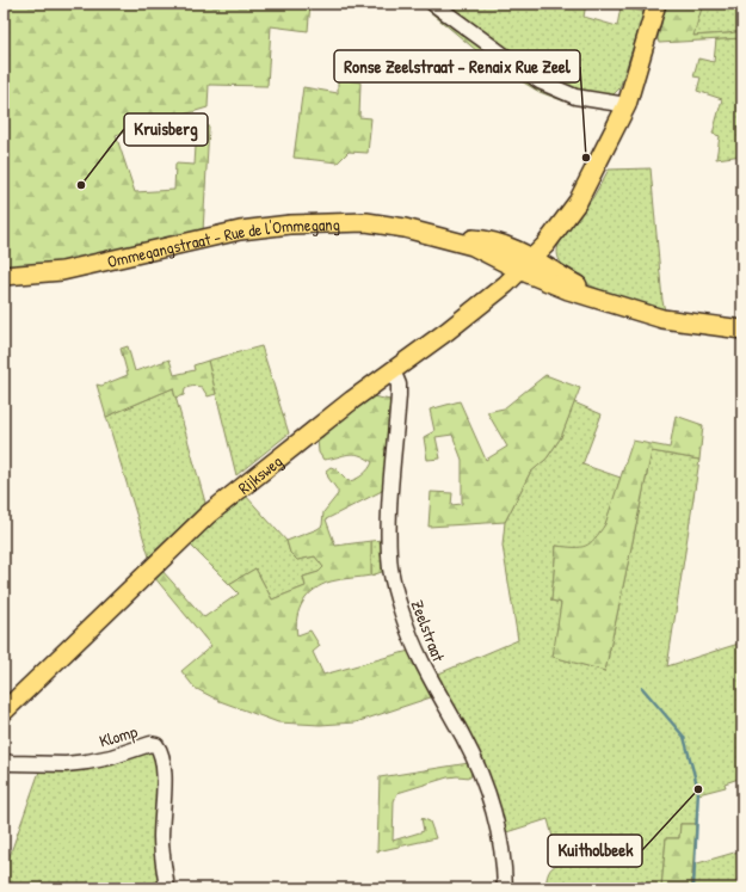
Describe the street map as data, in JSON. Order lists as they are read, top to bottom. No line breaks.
{"streets":{"main road":["Ommegangstraat - Rue de l'Ommegang","Rijksweg"],"street":["Zeelstraat","Klomp"]},"crossings":[["Ommegangstraat - Rue de l'Ommegang","Rijksweg"],["Rijksweg","Zeelstraat"]],"places":["Ronse Zeelstraat - Renaix Rue Zeel","Kruisberg","Kuitholbeek"]}
